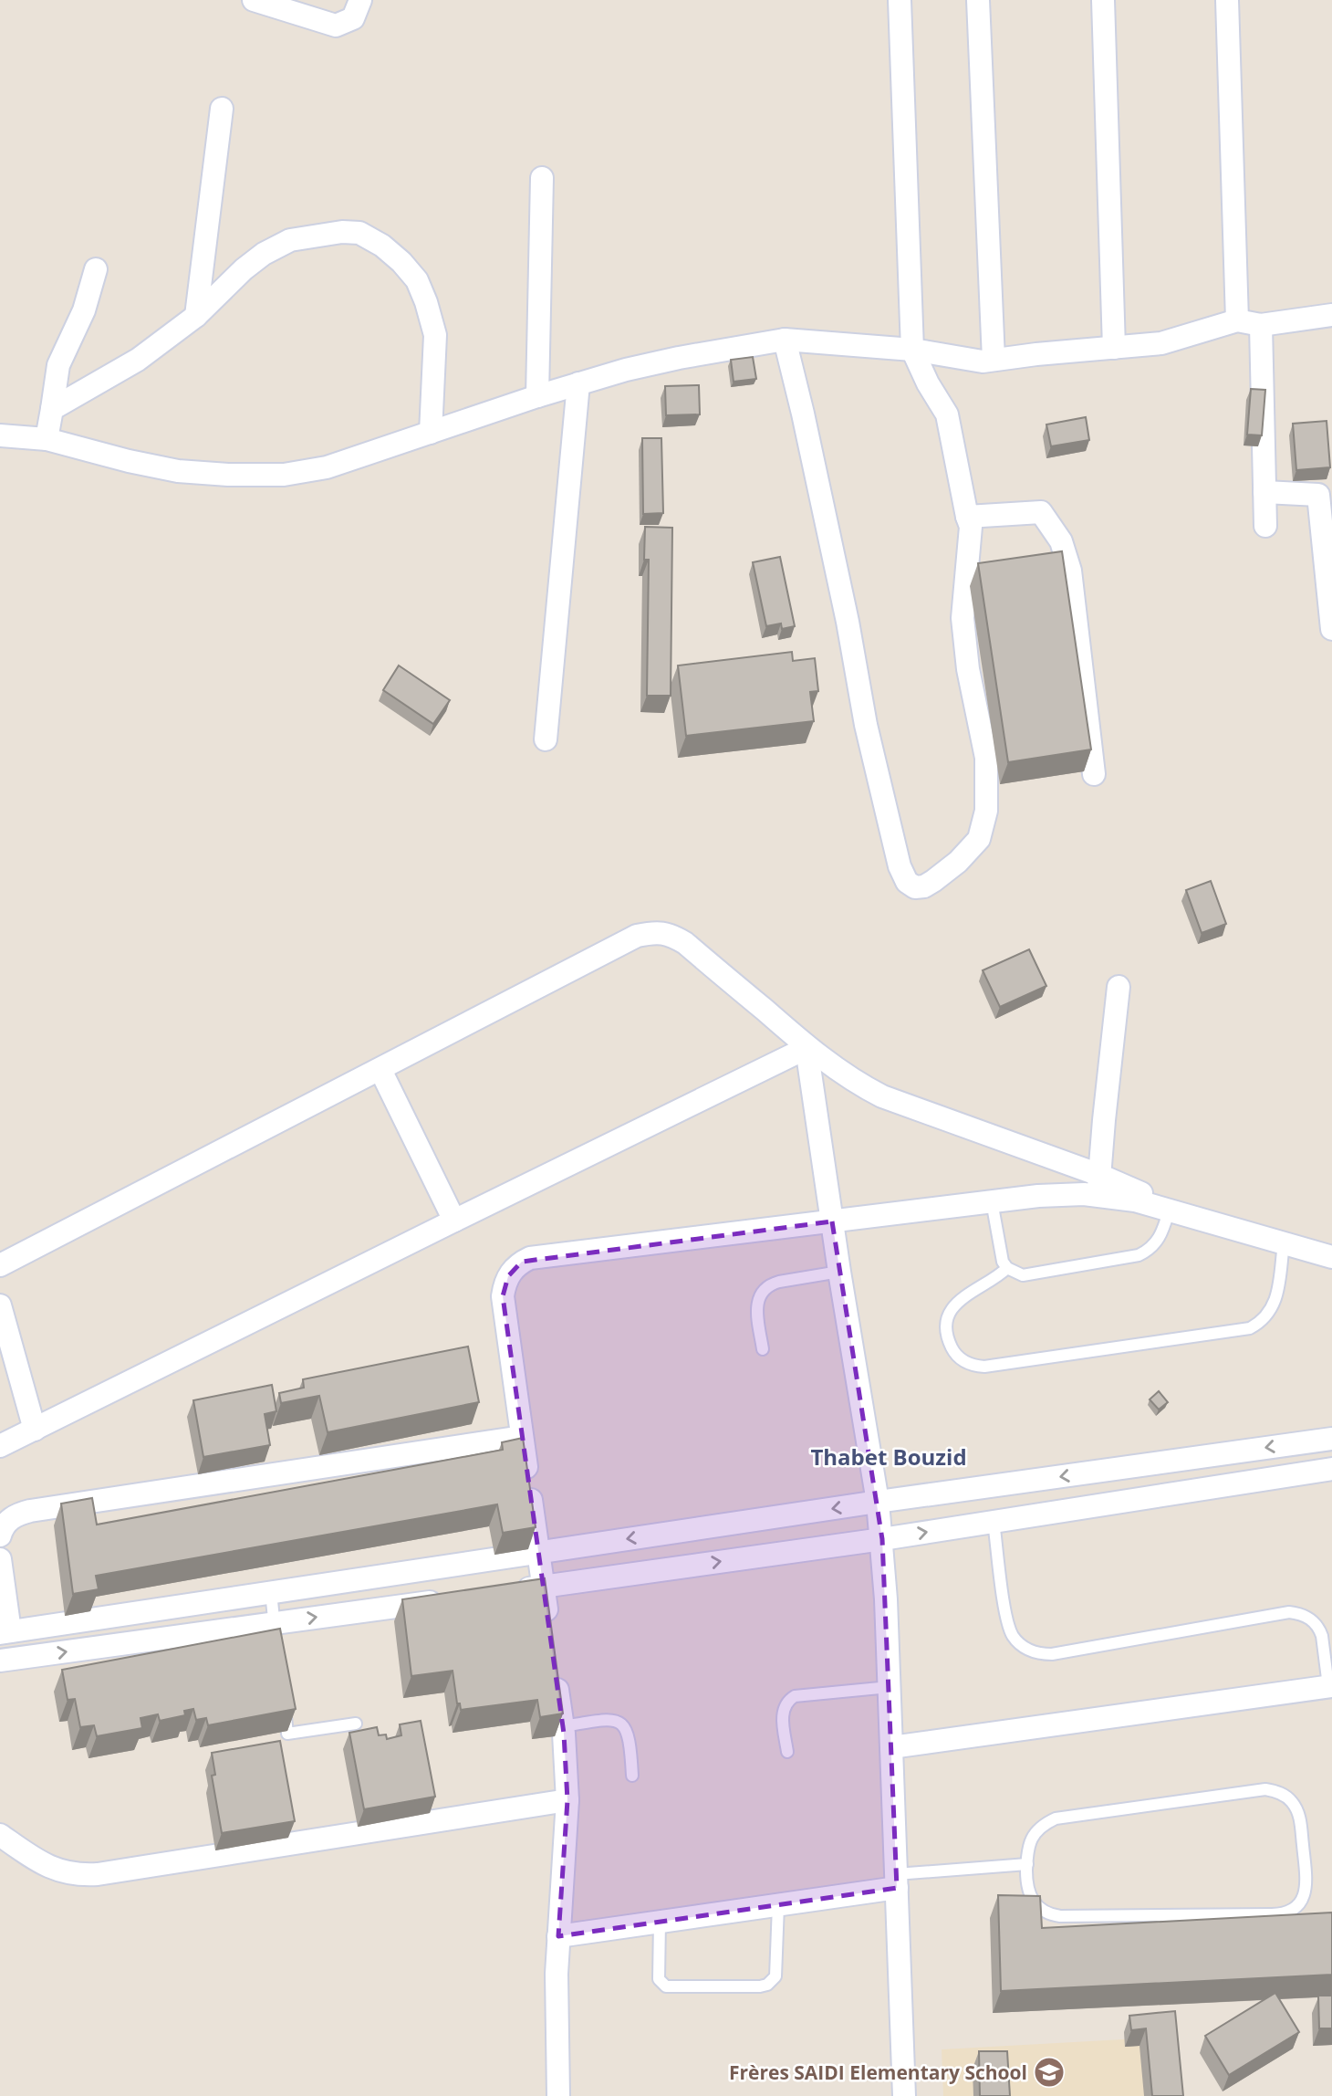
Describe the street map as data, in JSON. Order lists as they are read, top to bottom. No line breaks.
{"districts":["Thabet Bouzid"],"places":{"school or university":["Frères SAIDI Elementary School"]}}
